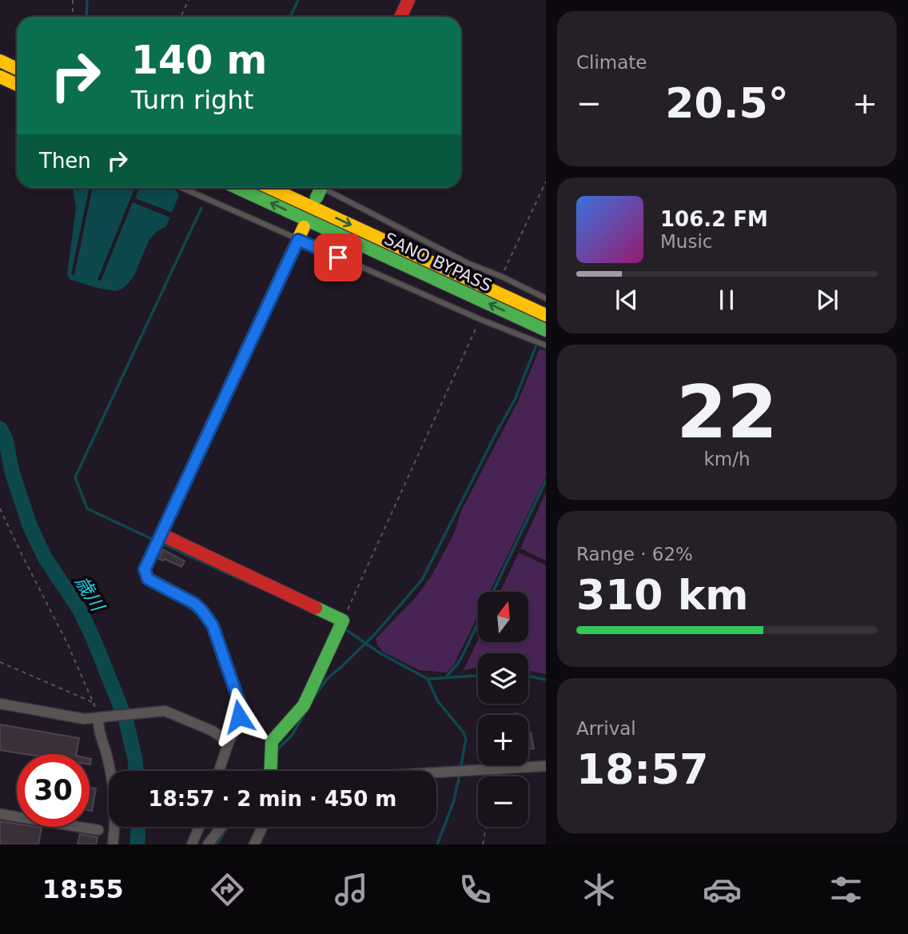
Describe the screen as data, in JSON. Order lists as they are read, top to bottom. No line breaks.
{"streets":{"main road":["SANO BYPASS"]},"water":["歳川"],"north":"top","page":{"tile":["Climate",["22","km/h"],["Range · 62%","310 km"],["Arrival","18:57"]],"turn":["140 m","Turn right"],"heat":["−","20.5°","+"],"then":"Then","song":["106.2 FM","Music"],"map_buttons":["+","−"],"limit":"30","trip":"18:57 · 2 min · 450 m","tabs":"18:55"}}
